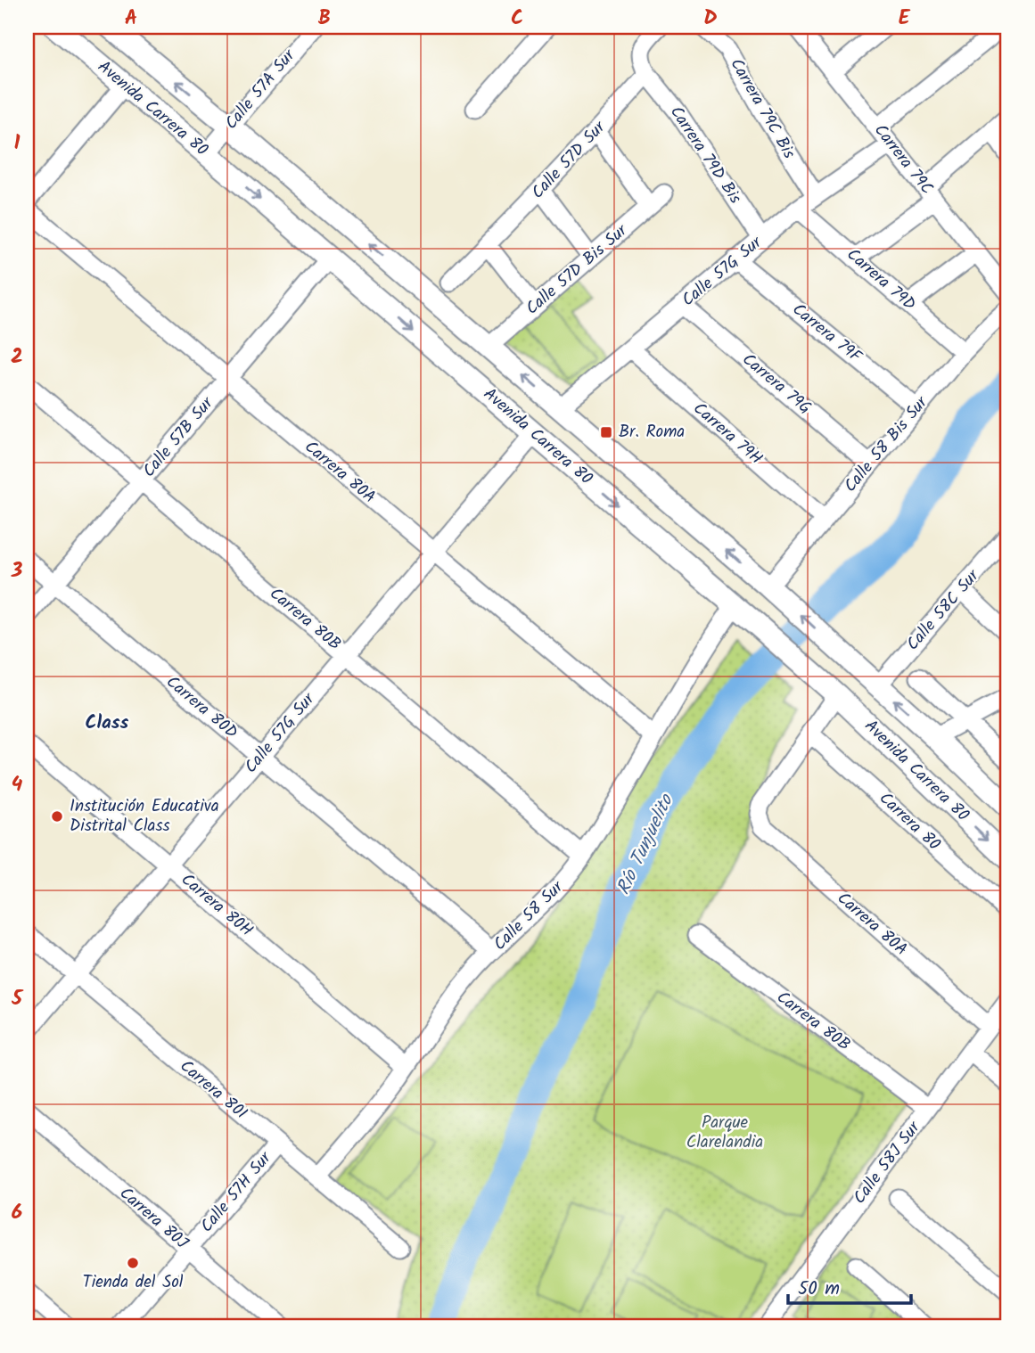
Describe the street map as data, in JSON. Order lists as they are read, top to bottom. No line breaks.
{"streets":{"main road":["Avenida Carrera 80"],"street":["Calle 57A Sur","Carrera 79C Bis","Carrera 79D Bis","Carrera 79C","Calle 57D Sur","Calle 57D Bis Sur","Calle 57G Sur","Carrera 79D","Carrera 79F","Carrera 79G","Carrera 79H","Calle 57B Sur","Calle 58 Bis Sur","Carrera 80A","Calle 58C Sur","Carrera 80B","Carrera 80D","Carrera 80","Carrera 80H","Calle 58 Sur","Carrera 80I","Calle 58J Sur","Calle 57H Sur","Carrera 80J"]},"crossings":[["Calle 57A Sur","Avenida Carrera 80"],["Avenida Carrera 80","Calle 57D Bis Sur"],["Avenida Carrera 80","Calle 57G Sur"],["Avenida Carrera 80","Calle 57B Sur"],["Avenida Carrera 80","Calle 58 Bis Sur"],["Avenida Carrera 80","Calle 58C Sur"],["Avenida Carrera 80","Calle 58 Sur"],["Carrera 79C Bis","Calle 57G Sur"],["Carrera 79D Bis","Calle 57D Sur"],["Carrera 79D Bis","Calle 57G Sur"],["Carrera 79C","Calle 57G Sur"],["Calle 57G Sur","Carrera 79D"],["Calle 57G Sur","Carrera 79F"],["Calle 57G Sur","Carrera 79G"],["Calle 57G Sur","Carrera 79H"],["Calle 57G Sur","Carrera 80A"],["Calle 57G Sur","Carrera 80B"],["Calle 57G Sur","Carrera 80D"],["Calle 57G Sur","Carrera 80H"],["Calle 57G Sur","Carrera 80I"],["Carrera 79D","Calle 58 Bis Sur"],["Carrera 79F","Calle 58 Bis Sur"],["Carrera 79G","Calle 58 Bis Sur"],["Carrera 79H","Calle 58 Bis Sur"],["Calle 57B Sur","Carrera 80A"],["Calle 57B Sur","Carrera 80B"],["Calle 57B Sur","Carrera 80D"],["Carrera 80A","Carrera 80"],["Carrera 80A","Calle 58 Sur"],["Carrera 80A","Calle 58J Sur"],["Carrera 80B","Calle 58 Sur"],["Carrera 80B","Calle 58J Sur"],["Carrera 80D","Calle 58 Sur"],["Carrera 80H","Calle 58 Sur"],["Calle 58 Sur","Carrera 80I"],["Carrera 80I","Calle 57H Sur"],["Calle 57H Sur","Carrera 80J"]],"districts":["Class"],"water":["Río Tunjuelito"],"parks":["Parque Clarelandia"],"places":{"transit":["Br. Roma"],"other":["Institución Educativa Distrital Class","Tienda del Sol"]},"scale_bar":"50 m","grid":{"columns":["A","B","C","D","E"],"rows":["1","2","3","4","5","6"]}}
